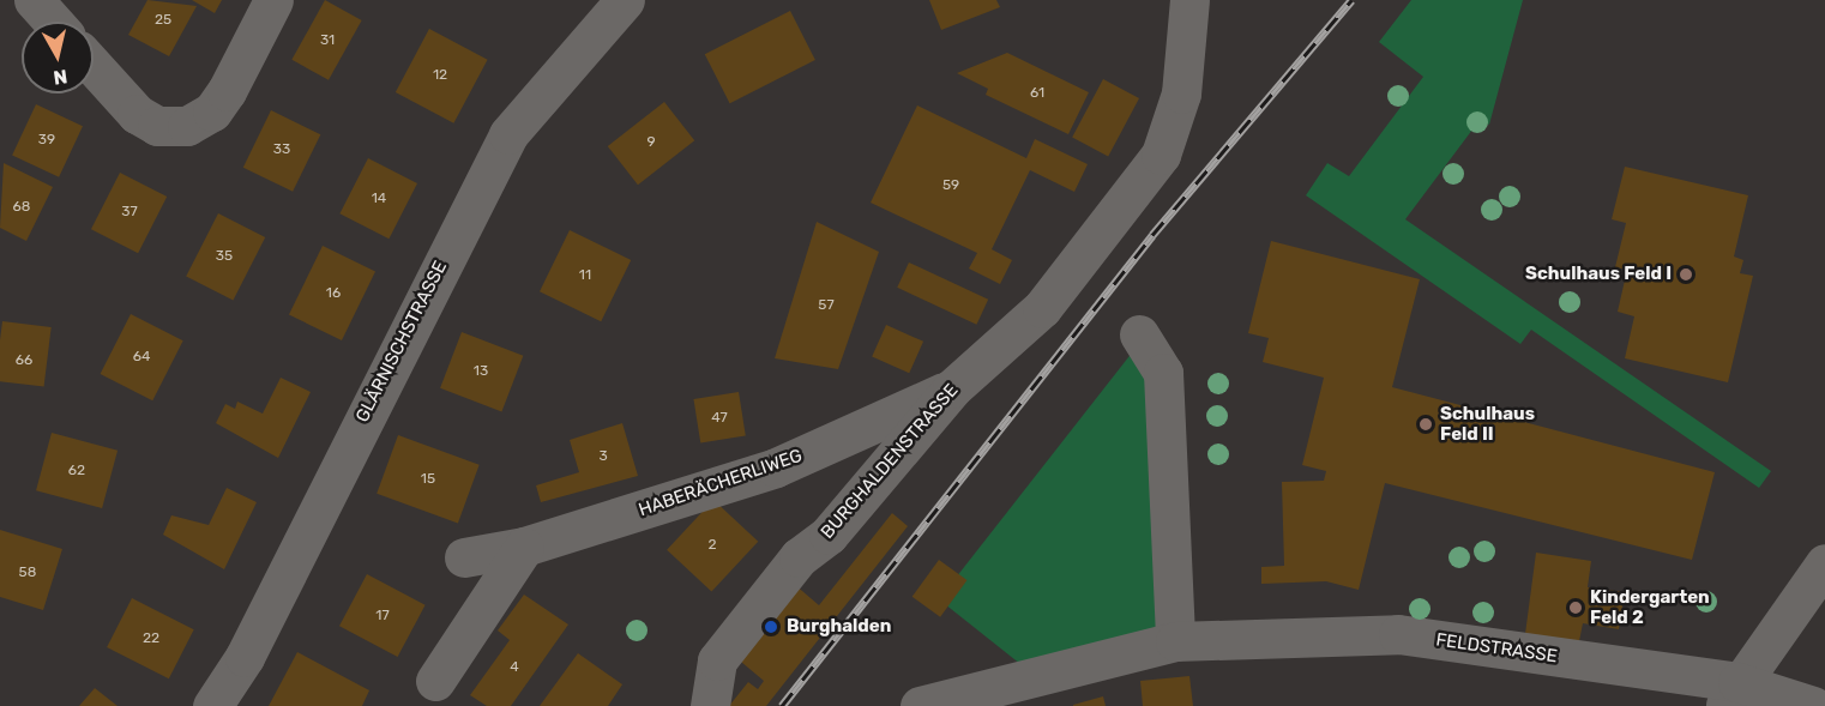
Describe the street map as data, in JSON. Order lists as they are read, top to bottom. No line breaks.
{"streets":{"street":["GLÄRNISCHSTRASSE","BURGHALDENSTRASSE","HABERÄCHERLIWEG","FELDSTRASSE"]},"crossings":[["BURGHALDENSTRASSE","HABERÄCHERLIWEG"]],"places":["Schulhaus Feld I","Schulhaus Feld II","Kindergarten Feld 2","Burghalden"],"house_numbers":["25","31","12","61","39","9","33","59","14","68","37","35","11","16","57","64","66","13","47","3","62","15","2","58","17","22","4"],"north":"bottom"}
